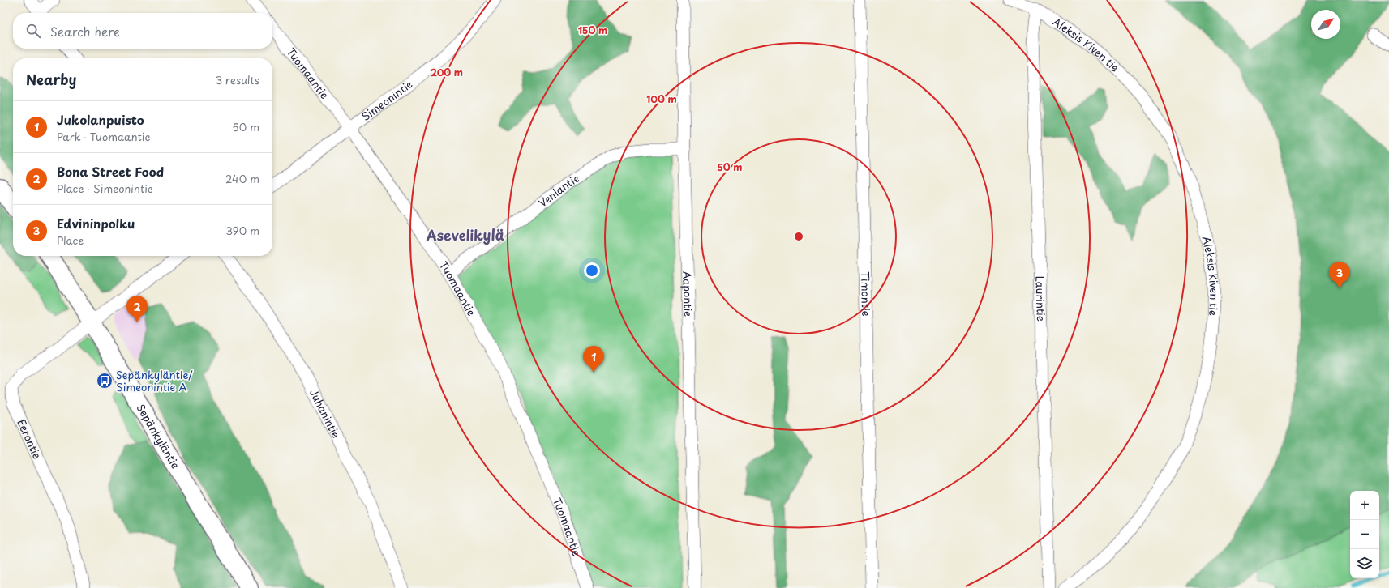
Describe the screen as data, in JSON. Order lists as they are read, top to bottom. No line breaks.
{"streets":{"main road":["Sepänkyläntie"],"street":["Aleksis Kiven tie","Tuomaantie","Simeonintie","Venlantie","Aapontie","Timontie","Laurintie","Juhanintie","Eerontie"]},"crossings":[["Aleksis Kiven tie","Laurintie"],["Tuomaantie","Simeonintie"],["Tuomaantie","Venlantie"],["Venlantie","Aapontie"],["Sepänkyläntie","Eerontie"]],"districts":["Asevelikylä"],"places":{"bus stop":["Sepänkyläntie/ Simeonintie A"]},"north":"top right","page":{"search":"Search here","heading":["Nearby","3 results"],"list":[{"mark":"1","name":"Jukolanpuisto","note":"Park · Tuomaantie","value":"50 m"},{"mark":"2","name":"Bona Street Food","note":"Place · Simeonintie","value":"240 m"},{"mark":"3","name":"Edvininpolku","note":"Place","value":"390 m"}],"pins":["3","2","1"],"map_buttons":["+","−"]},"rings":["150 m","200 m","100 m","50 m"]}
